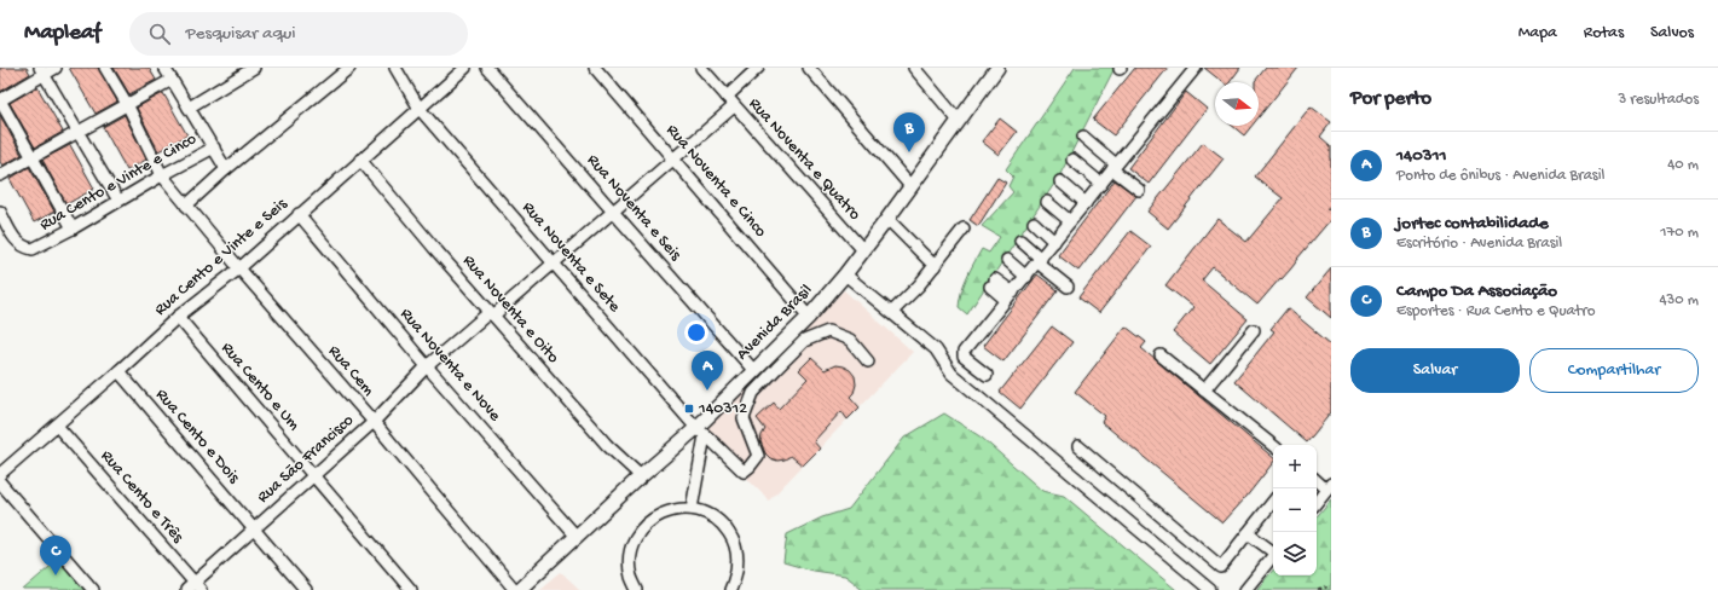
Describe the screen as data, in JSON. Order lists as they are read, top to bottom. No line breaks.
{"streets":{"main road":["Avenida Brasil"],"street":["Rua Noventa e Quatro","Rua Noventa e Cinco","Rua Cento e Vinte e Cinco","Rua Noventa e Seis","Rua Cento e Vinte e Seis","Rua Noventa e Sete","Rua Noventa e Oito","Rua Noventa e Nove","Rua Cem","Rua Cento e Um","Rua Cento e Dois","Rua São Francisco","Rua Cento e Três"]},"crossings":[["Rua Noventa e Quatro","Avenida Brasil"],["Rua Noventa e Quatro","Rua São Francisco"],["Rua Noventa e Cinco","Avenida Brasil"],["Rua Noventa e Cinco","Rua São Francisco"],["Rua Cento e Vinte e Cinco","Rua Cem"],["Rua Noventa e Seis","Avenida Brasil"],["Rua Noventa e Seis","Rua São Francisco"],["Rua Cento e Vinte e Seis","Rua Noventa e Sete"],["Rua Cento e Vinte e Seis","Rua Noventa e Oito"],["Rua Cento e Vinte e Seis","Rua Noventa e Nove"],["Rua Cento e Vinte e Seis","Rua Cem"],["Rua Cento e Vinte e Seis","Rua Cento e Um"],["Rua Cento e Vinte e Seis","Rua Cento e Dois"],["Rua Cento e Vinte e Seis","Rua Cento e Três"],["Rua Noventa e Sete","Avenida Brasil"],["Rua Noventa e Sete","Rua São Francisco"],["Rua Noventa e Oito","Avenida Brasil"],["Rua Noventa e Oito","Rua São Francisco"],["Avenida Brasil","Rua Noventa e Nove"],["Avenida Brasil","Rua Cem"],["Rua Noventa e Nove","Rua São Francisco"],["Rua Cem","Rua São Francisco"],["Rua Cento e Um","Rua São Francisco"],["Rua Cento e Dois","Rua São Francisco"],["Rua São Francisco","Rua Cento e Três"]],"places":{"transit":["140312"]},"north":"right","page":{"header":"Mapleaf","search":"Pesquisar aqui","nav":["Mapa","Rotas","Salvos"],"heading":["Por perto","3 resultados"],"pins":["B","A","C"],"list":[{"mark":"A","name":"140311","note":"Ponto de ônibus · Avenida Brasil","value":"40 m"},{"mark":"B","name":"jortec contabilidade","note":"Escritório · Avenida Brasil","value":"170 m"},{"mark":"C","name":"Campo Da Associação","note":"Esportes · Rua Cento e Quatro","value":"430 m"}],"buttons":["Salvar","Compartilhar"],"map_buttons":["+","−"]}}
